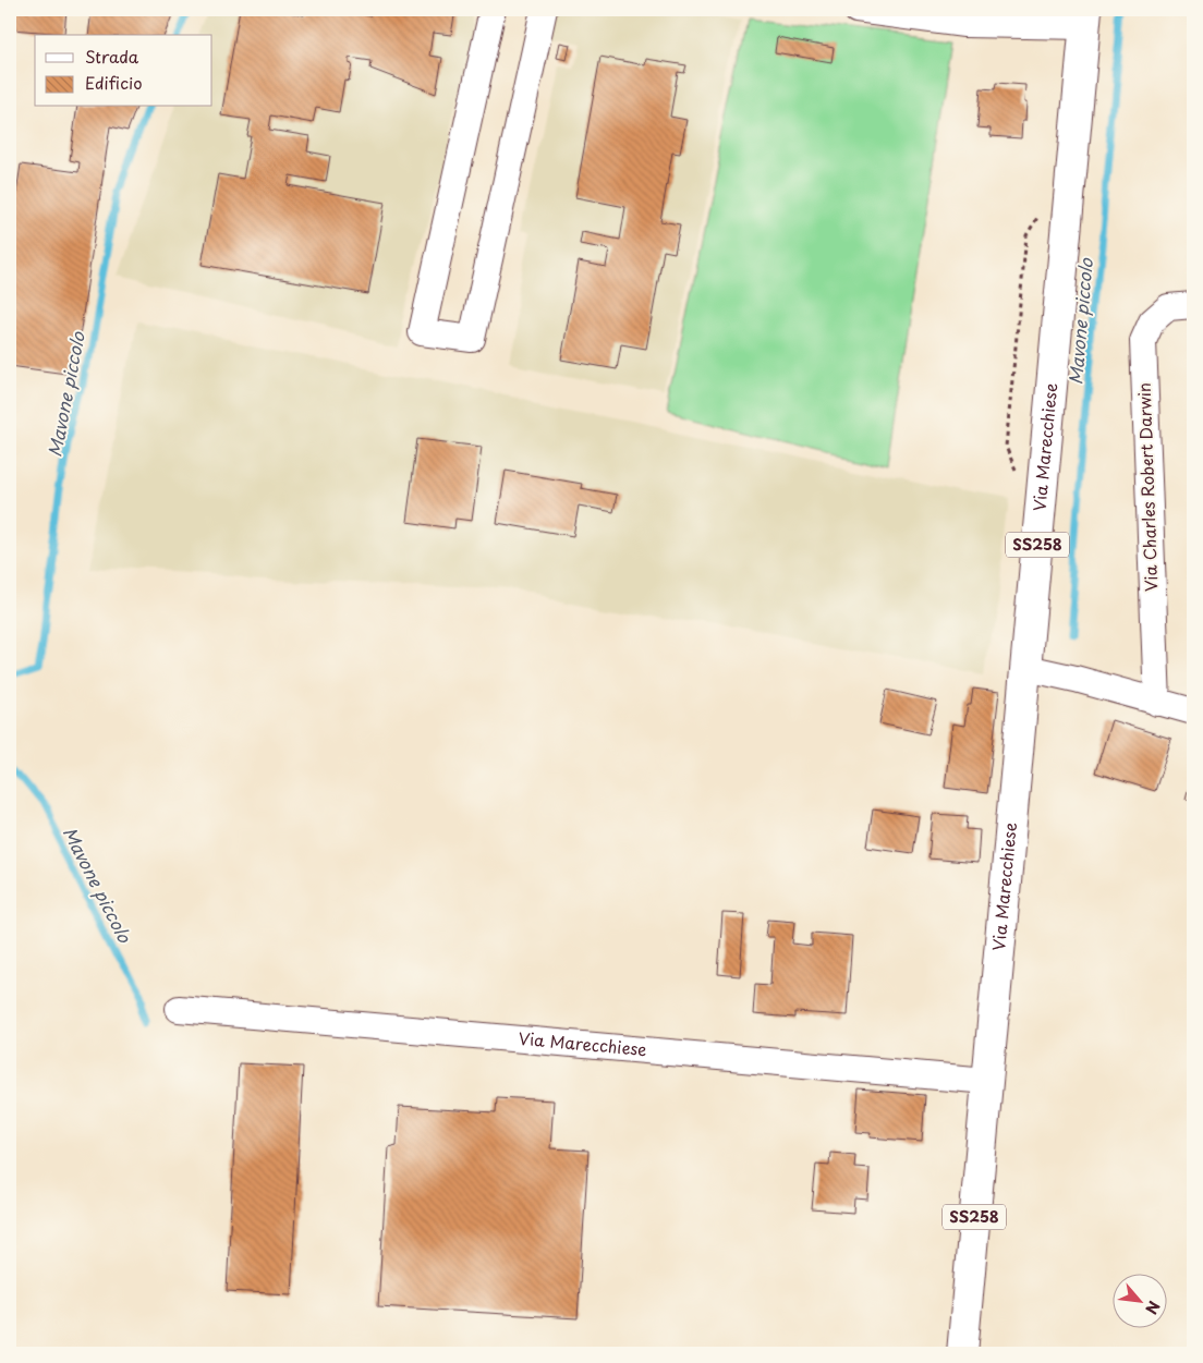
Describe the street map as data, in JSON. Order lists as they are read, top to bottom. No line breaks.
{"streets":{"main road":["Via Marecchiese","SS258"],"street":["Via Charles Robert Darwin"]},"water":["Mavone piccolo"],"legend":["Strada","Edificio"],"north":"bottom right"}
